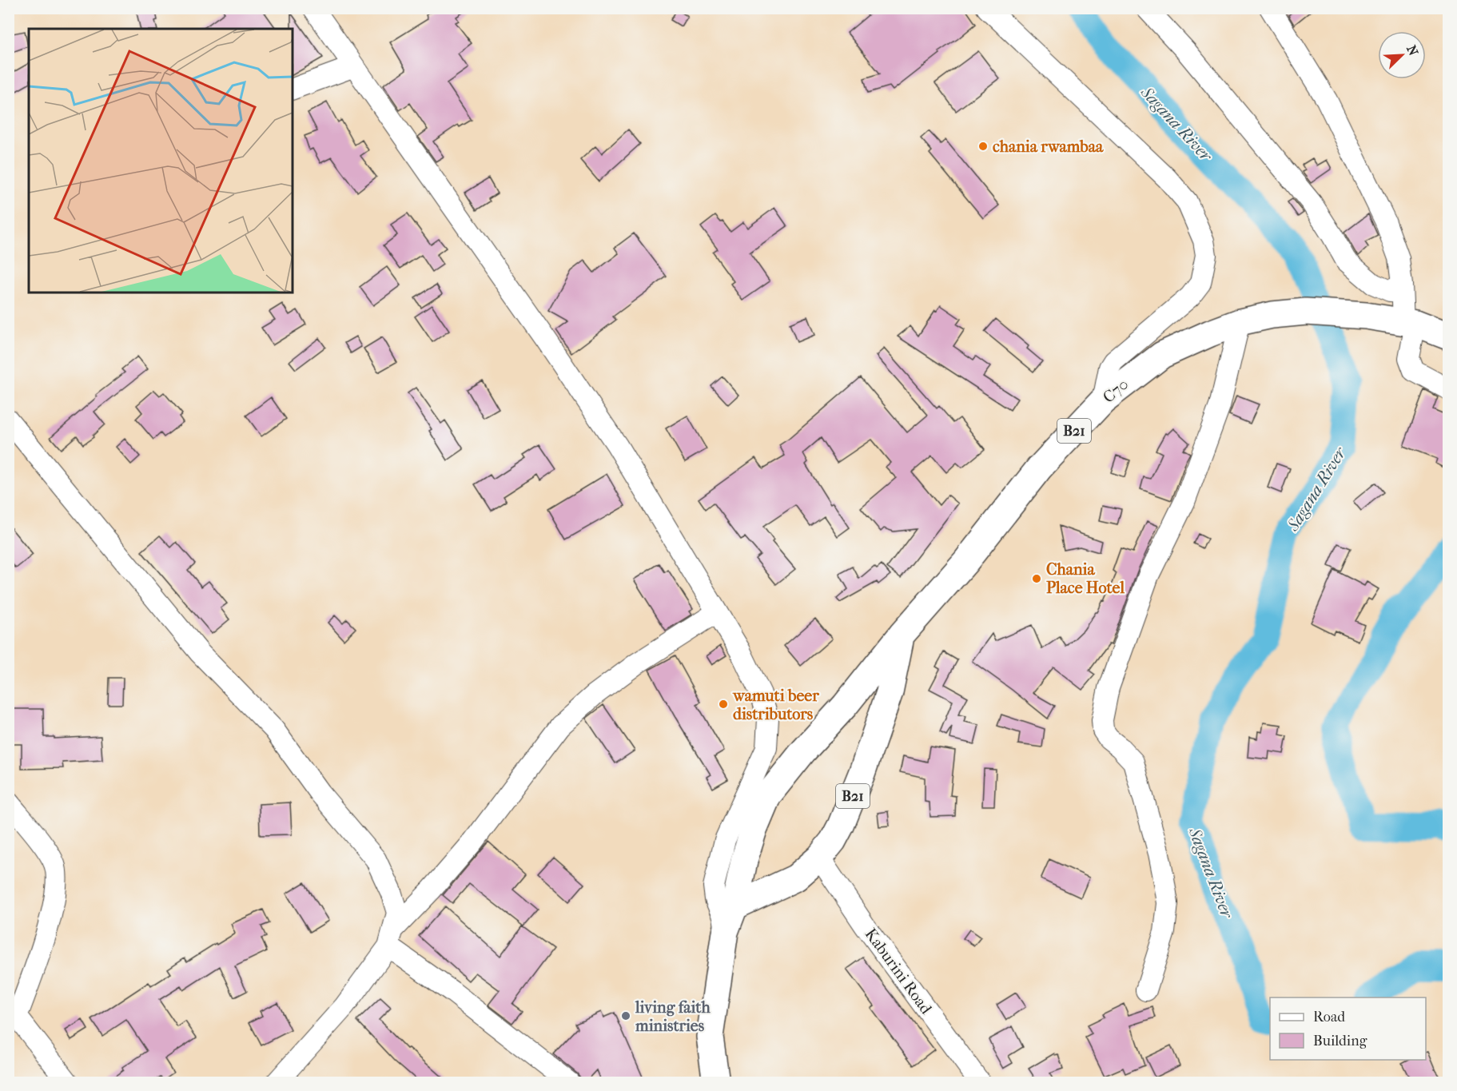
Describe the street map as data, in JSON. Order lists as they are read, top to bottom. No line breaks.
{"streets":{"highway":["C70","B21"],"street":["Kaburini Road"]},"crossings":[["C70","B21"],["B21","Kaburini Road"]],"water":["Sagana River"],"places":["chania rwambaa","Chania Place Hotel","wamuti beer distributors","living faith ministries"],"legend":["Road","Building"],"north":"top right"}
